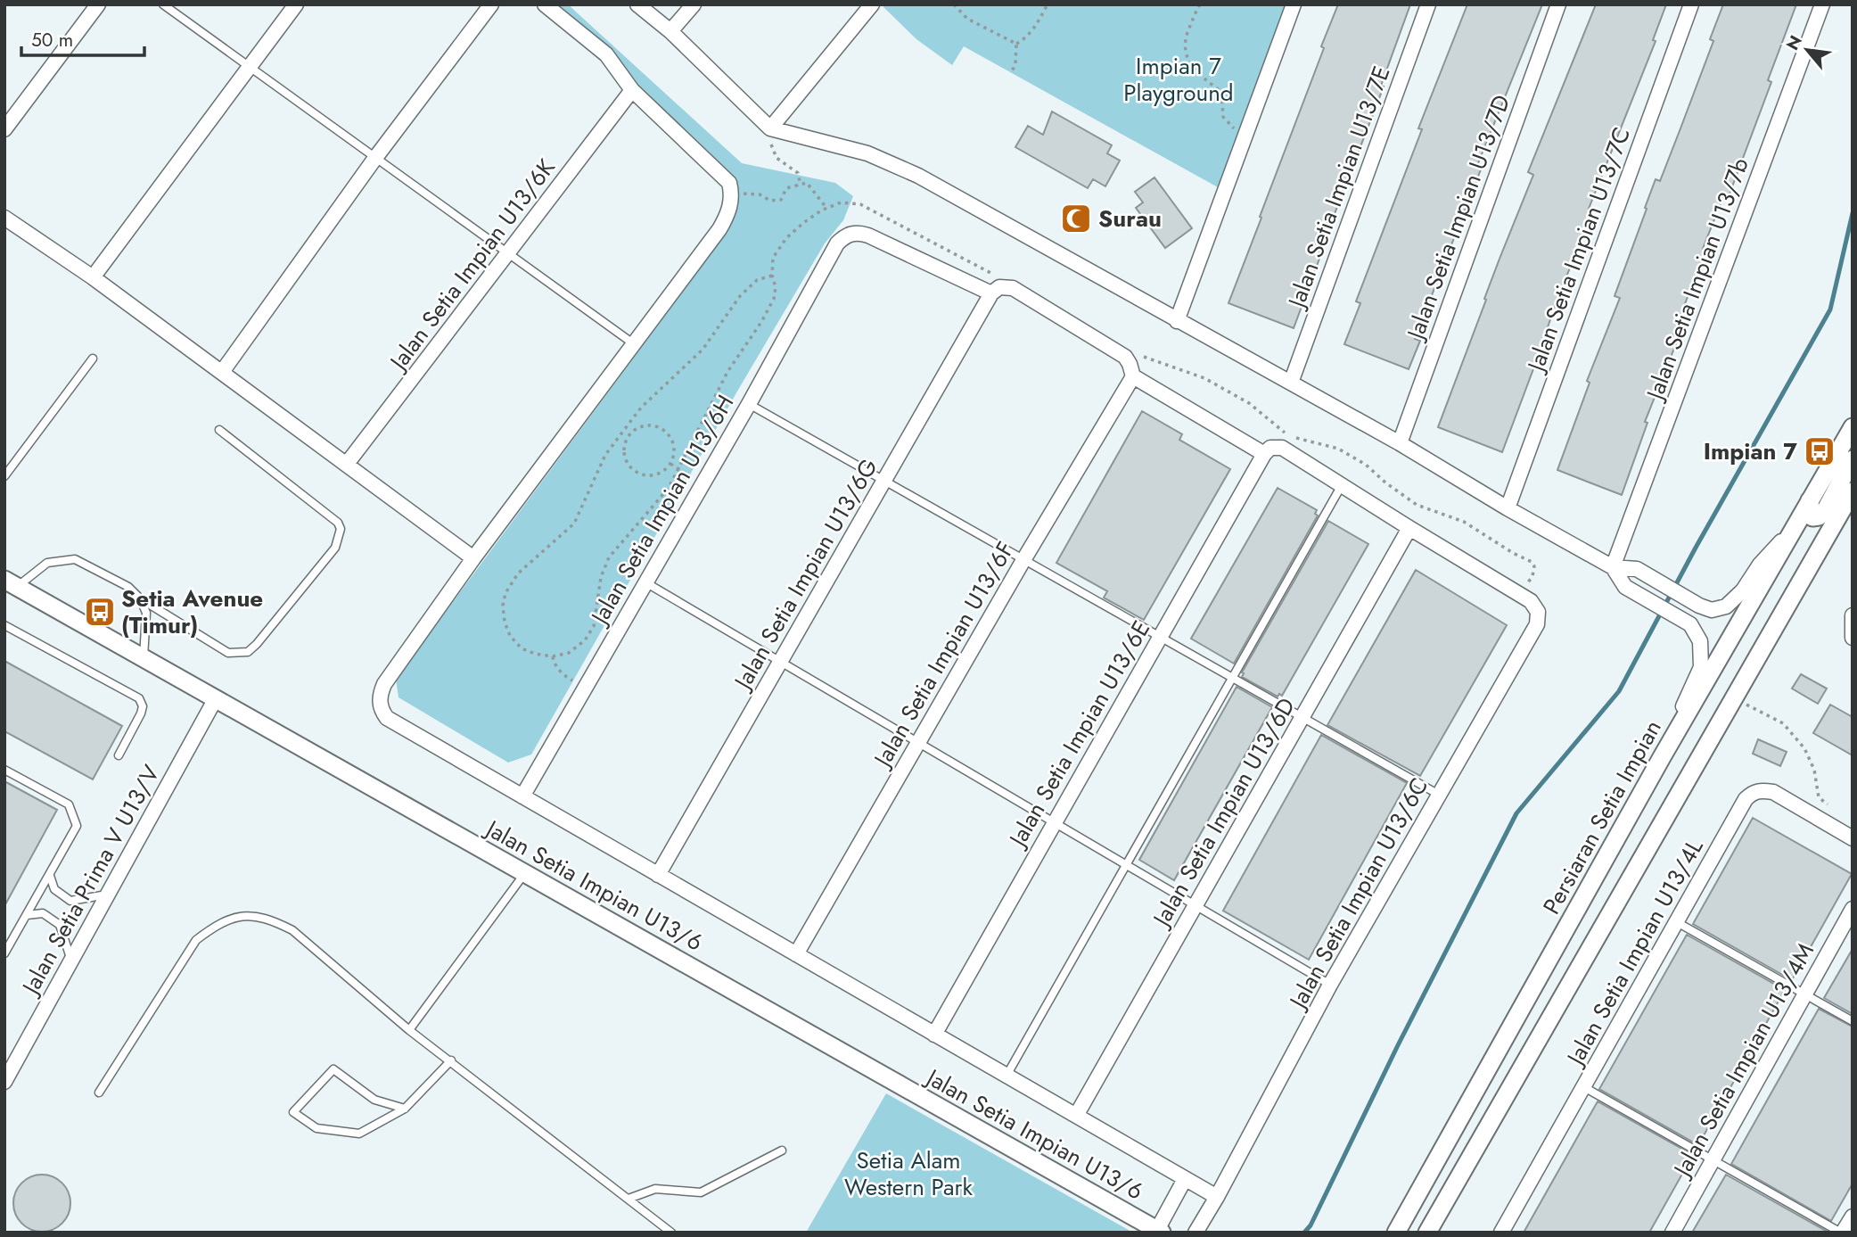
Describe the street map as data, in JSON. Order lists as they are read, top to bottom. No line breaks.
{"streets":{"street":["Jalan Setia Impian U13/7E","Jalan Setia Impian U13/7D","Jalan Setia Impian U13/7C","Jalan Setia Impian U13/6K","Jalan Setia Impian U13/7b","Jalan Setia Impian U13/6H","Jalan Setia Impian U13/6G","Jalan Setia Impian U13/6F","Jalan Setia Impian U13/6E","Jalan Setia Impian U13/6D","Persiaran Setia Impian","Jalan Setia Prima V U13/V","Jalan Setia Impian U13/6","Jalan Setia Impian U13/6C","Jalan Setia Impian U13/4L","Jalan Setia Impian U13/4M"]},"crossings":[["Jalan Setia Impian U13/6H","Jalan Setia Impian U13/6G"],["Jalan Setia Prima V U13/V","Jalan Setia Impian U13/6"]],"parks":["Impian 7 Playground","Setia Alam Western Park"],"places":{"mosque":["Surau"],"bus stop":["Impian 7","Setia Avenue (Timur)"]},"scale_bar":"50 m","north":"top left"}
